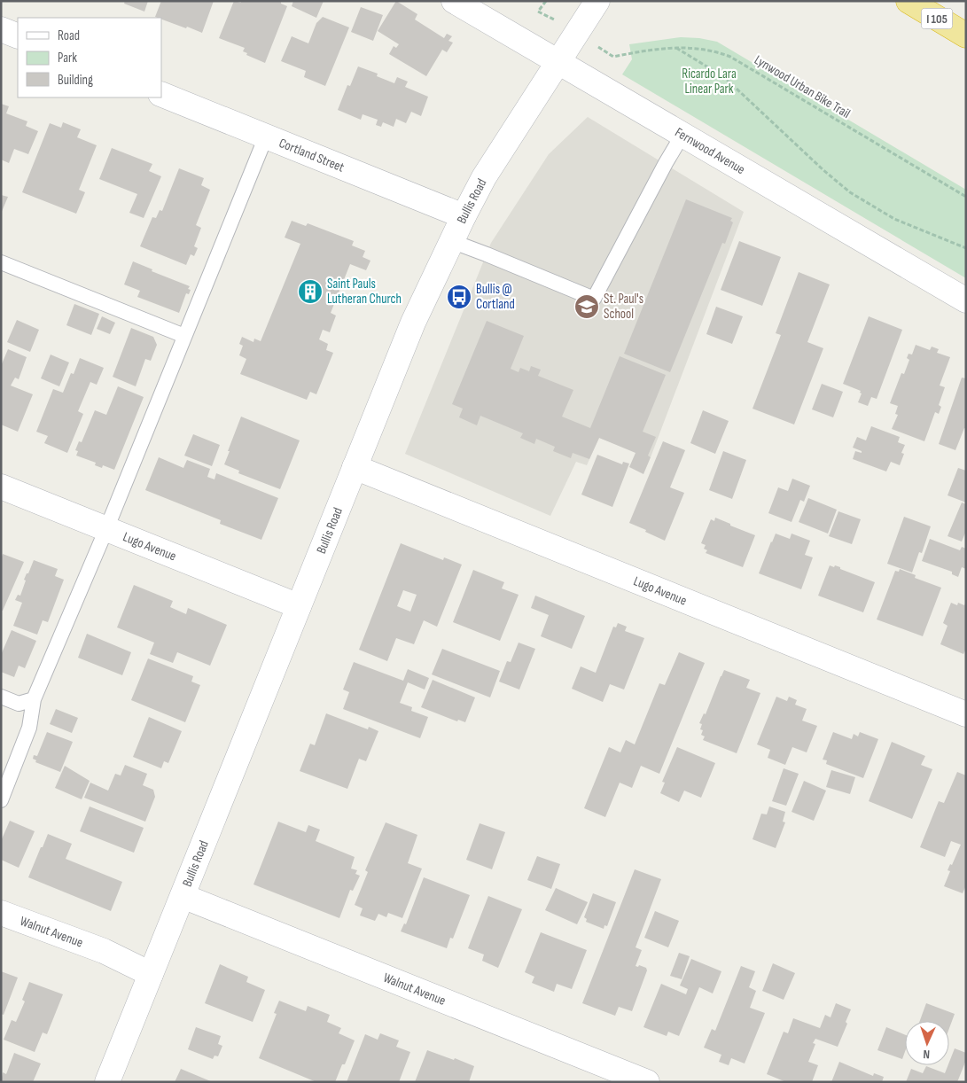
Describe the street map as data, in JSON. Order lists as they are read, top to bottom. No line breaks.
{"streets":{"highway":["I 105"],"street":["Fernwood Avenue","Cortland Street","Bullis Road","Lugo Avenue","Walnut Avenue"],"path":["Lynwood Urban Bike Trail"]},"crossings":[["Fernwood Avenue","Bullis Road"],["Cortland Street","Bullis Road"],["Bullis Road","Lugo Avenue"],["Bullis Road","Walnut Avenue"]],"parks":["Ricardo Lara Linear Park"],"places":{"building":["Saint Pauls Lutheran Church"],"bus stop":["Bullis @ Cortland"],"school or university":["St. Paul's School"]},"legend":["Road","Park","Building"],"north":"bottom"}
